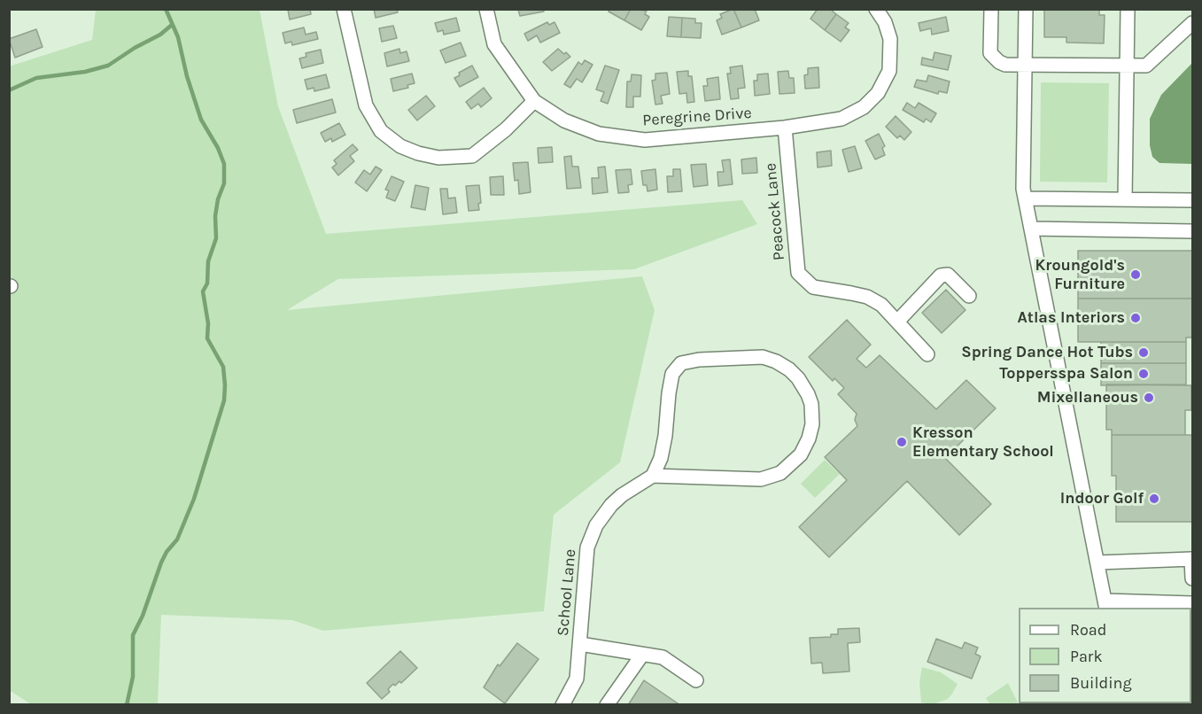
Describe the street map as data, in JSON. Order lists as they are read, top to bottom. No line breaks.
{"streets":{"street":["Peregrine Drive","Peacock Lane","School Lane"]},"crossings":[["Peregrine Drive","Peacock Lane"]],"places":["Kroungold's Furniture","Atlas Interiors","Spring Dance Hot Tubs","Toppersspa Salon","Mixellaneous","Kresson Elementary School","Indoor Golf"],"legend":["Road","Park","Building"]}
